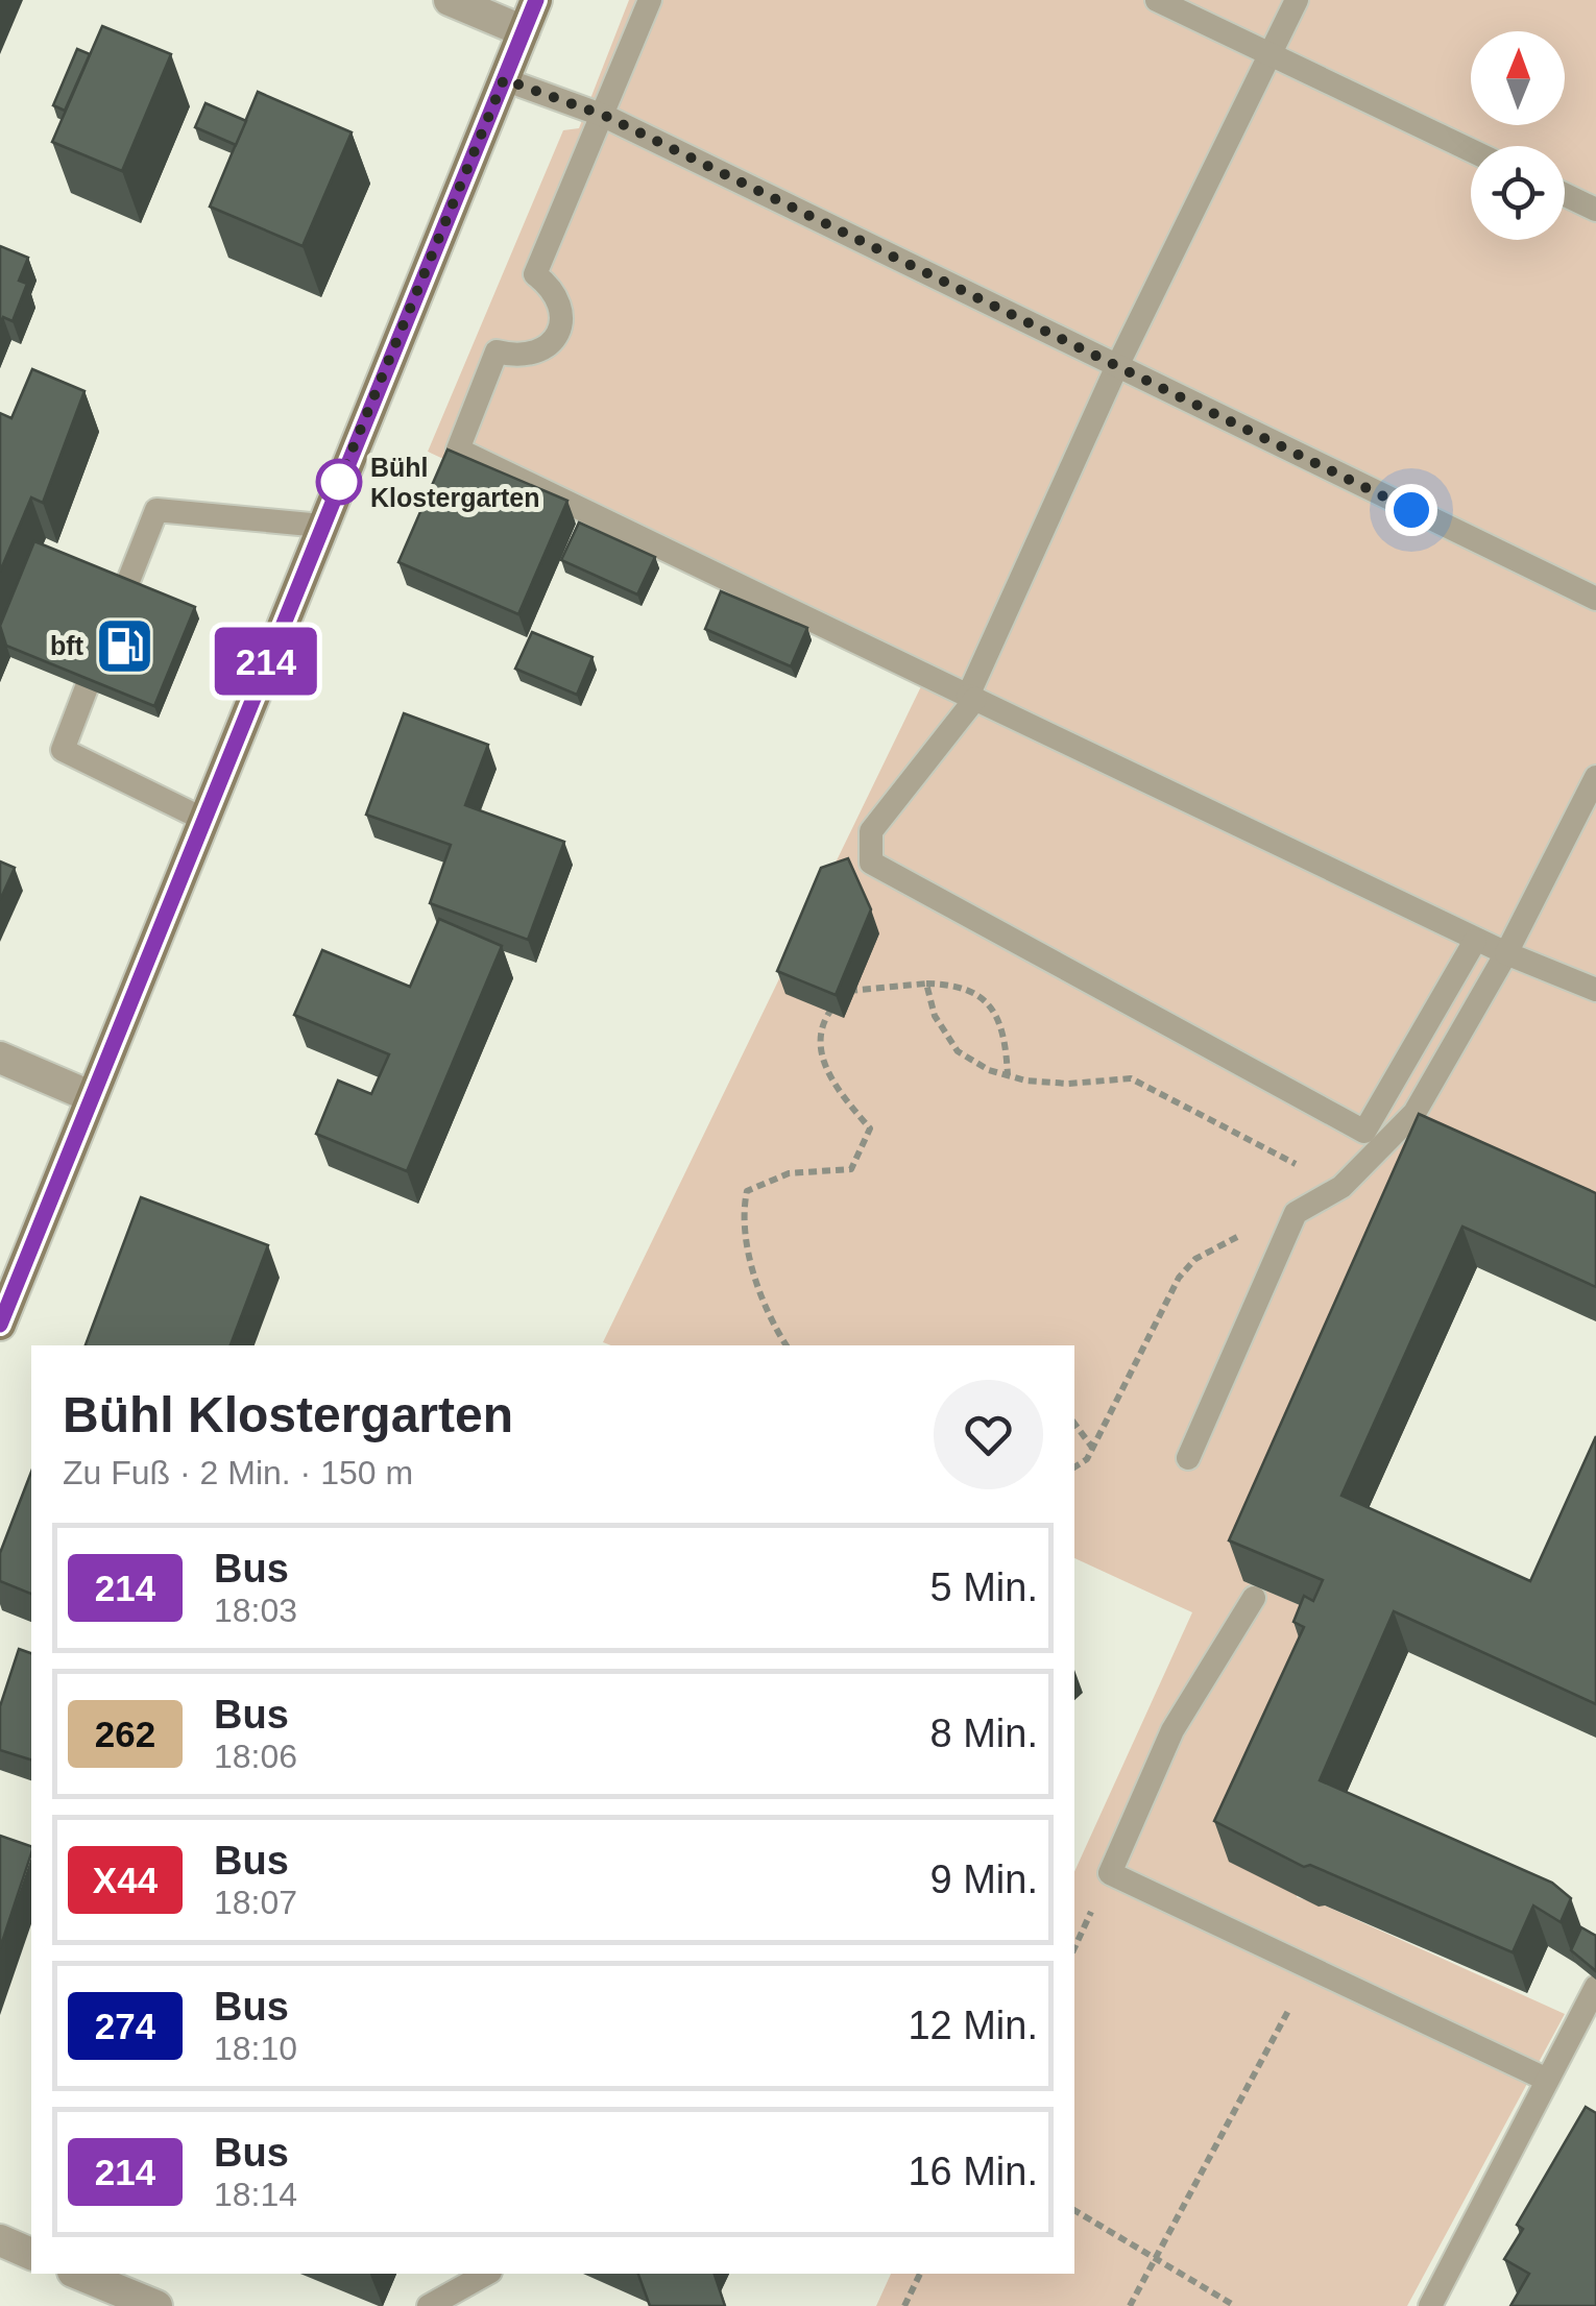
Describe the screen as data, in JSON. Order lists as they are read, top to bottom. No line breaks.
{"places":{"other":["Bühl Klostergarten"],"fuel station":["bft"]},"lines":["bus line 214"],"north":"top","page":{"on_map":"214","heading":["Bühl Klostergarten","Zu Fuß · 2 Min. · 150 m"],"list":[{"mark":"214","name":"Bus","note":"18:03","value":"5 Min."},{"mark":"262","name":"Bus","note":"18:06","value":"8 Min."},{"mark":"X44","name":"Bus","note":"18:07","value":"9 Min."},{"mark":"274","name":"Bus","note":"18:10","value":"12 Min."},{"mark":"214","name":"Bus","note":"18:14","value":"16 Min."}]}}
